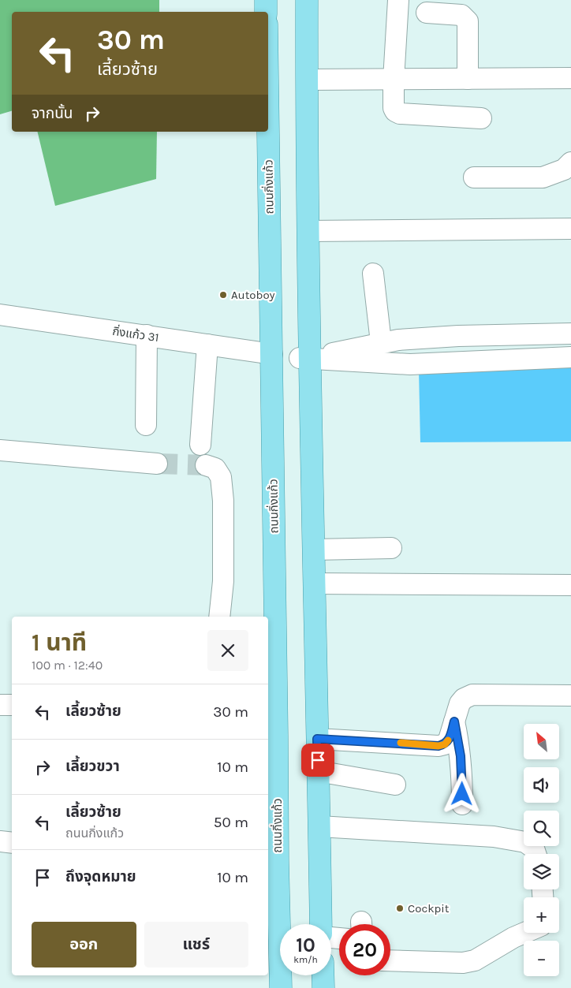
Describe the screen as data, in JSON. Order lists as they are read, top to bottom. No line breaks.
{"streets":{"main road":["ถนนกิ่งแก้ว"],"street":["กิ่งแก้ว 31"]},"crossings":[["ถนนกิ่งแก้ว","กิ่งแก้ว 31"]],"places":["Autoboy","Cockpit"],"north":"top left","page":{"turn":["30 m","เลี้ยวซ้าย"],"then":"จากนั้น","heading":["1 นาที","100 m · 12:40"],"list":[{"name":"เลี้ยวซ้าย","value":"30 m"},{"name":"เลี้ยวขวา","value":"10 m"},{"name":"เลี้ยวซ้าย","note":"ถนนกิ่งแก้ว","value":"50 m"},{"name":"ถึงจุดหมาย","value":"10 m"}],"map_buttons":["+","−"],"buttons":["ออก","แชร์"],"speed":"10 km/h","limit":"20"}}
